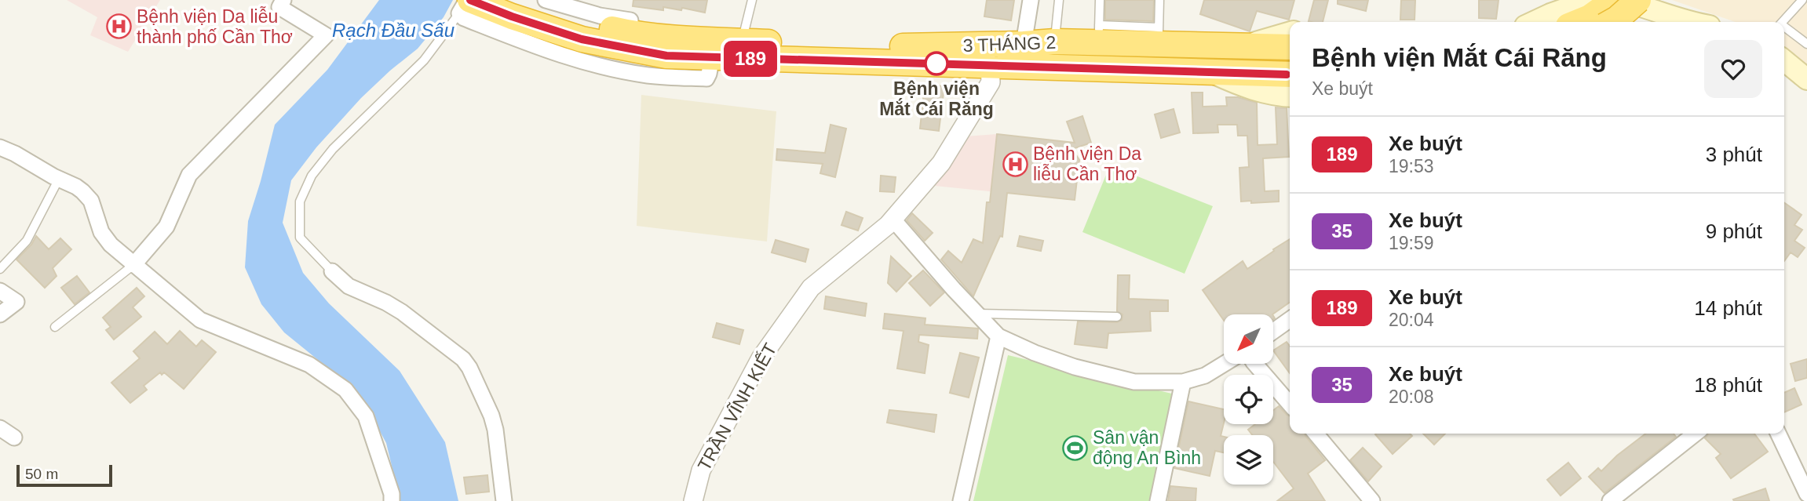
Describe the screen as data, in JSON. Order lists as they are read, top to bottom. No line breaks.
{"streets":{"highway":["3 THÁNG 2"],"street":["TRẦN VĨNH KIẾT"]},"crossings":[["3 THÁNG 2","TRẦN VĨNH KIẾT"]],"water":["Rạch Đầu Sấu"],"places":{"hospital":["Bệnh viện Da liễu thành phố Cần Thơ","Bệnh viện Da liễu Cần Thơ"],"other":["Bệnh viện Mắt Cái Răng"],"sports":["Sân vận động An Bình"]},"lines":["bus line 189"],"scale_bar":"50 m","north":"bottom left","page":{"on_map":"189","heading":["Bệnh viện Mắt Cái Răng","Xe buýt"],"list":[{"mark":"189","name":"Xe buýt","note":"19:53","value":"3 phút"},{"mark":"35","name":"Xe buýt","note":"19:59","value":"9 phút"},{"mark":"189","name":"Xe buýt","note":"20:04","value":"14 phút"},{"mark":"35","name":"Xe buýt","note":"20:08","value":"18 phút"}],"scale":"50 m"}}
